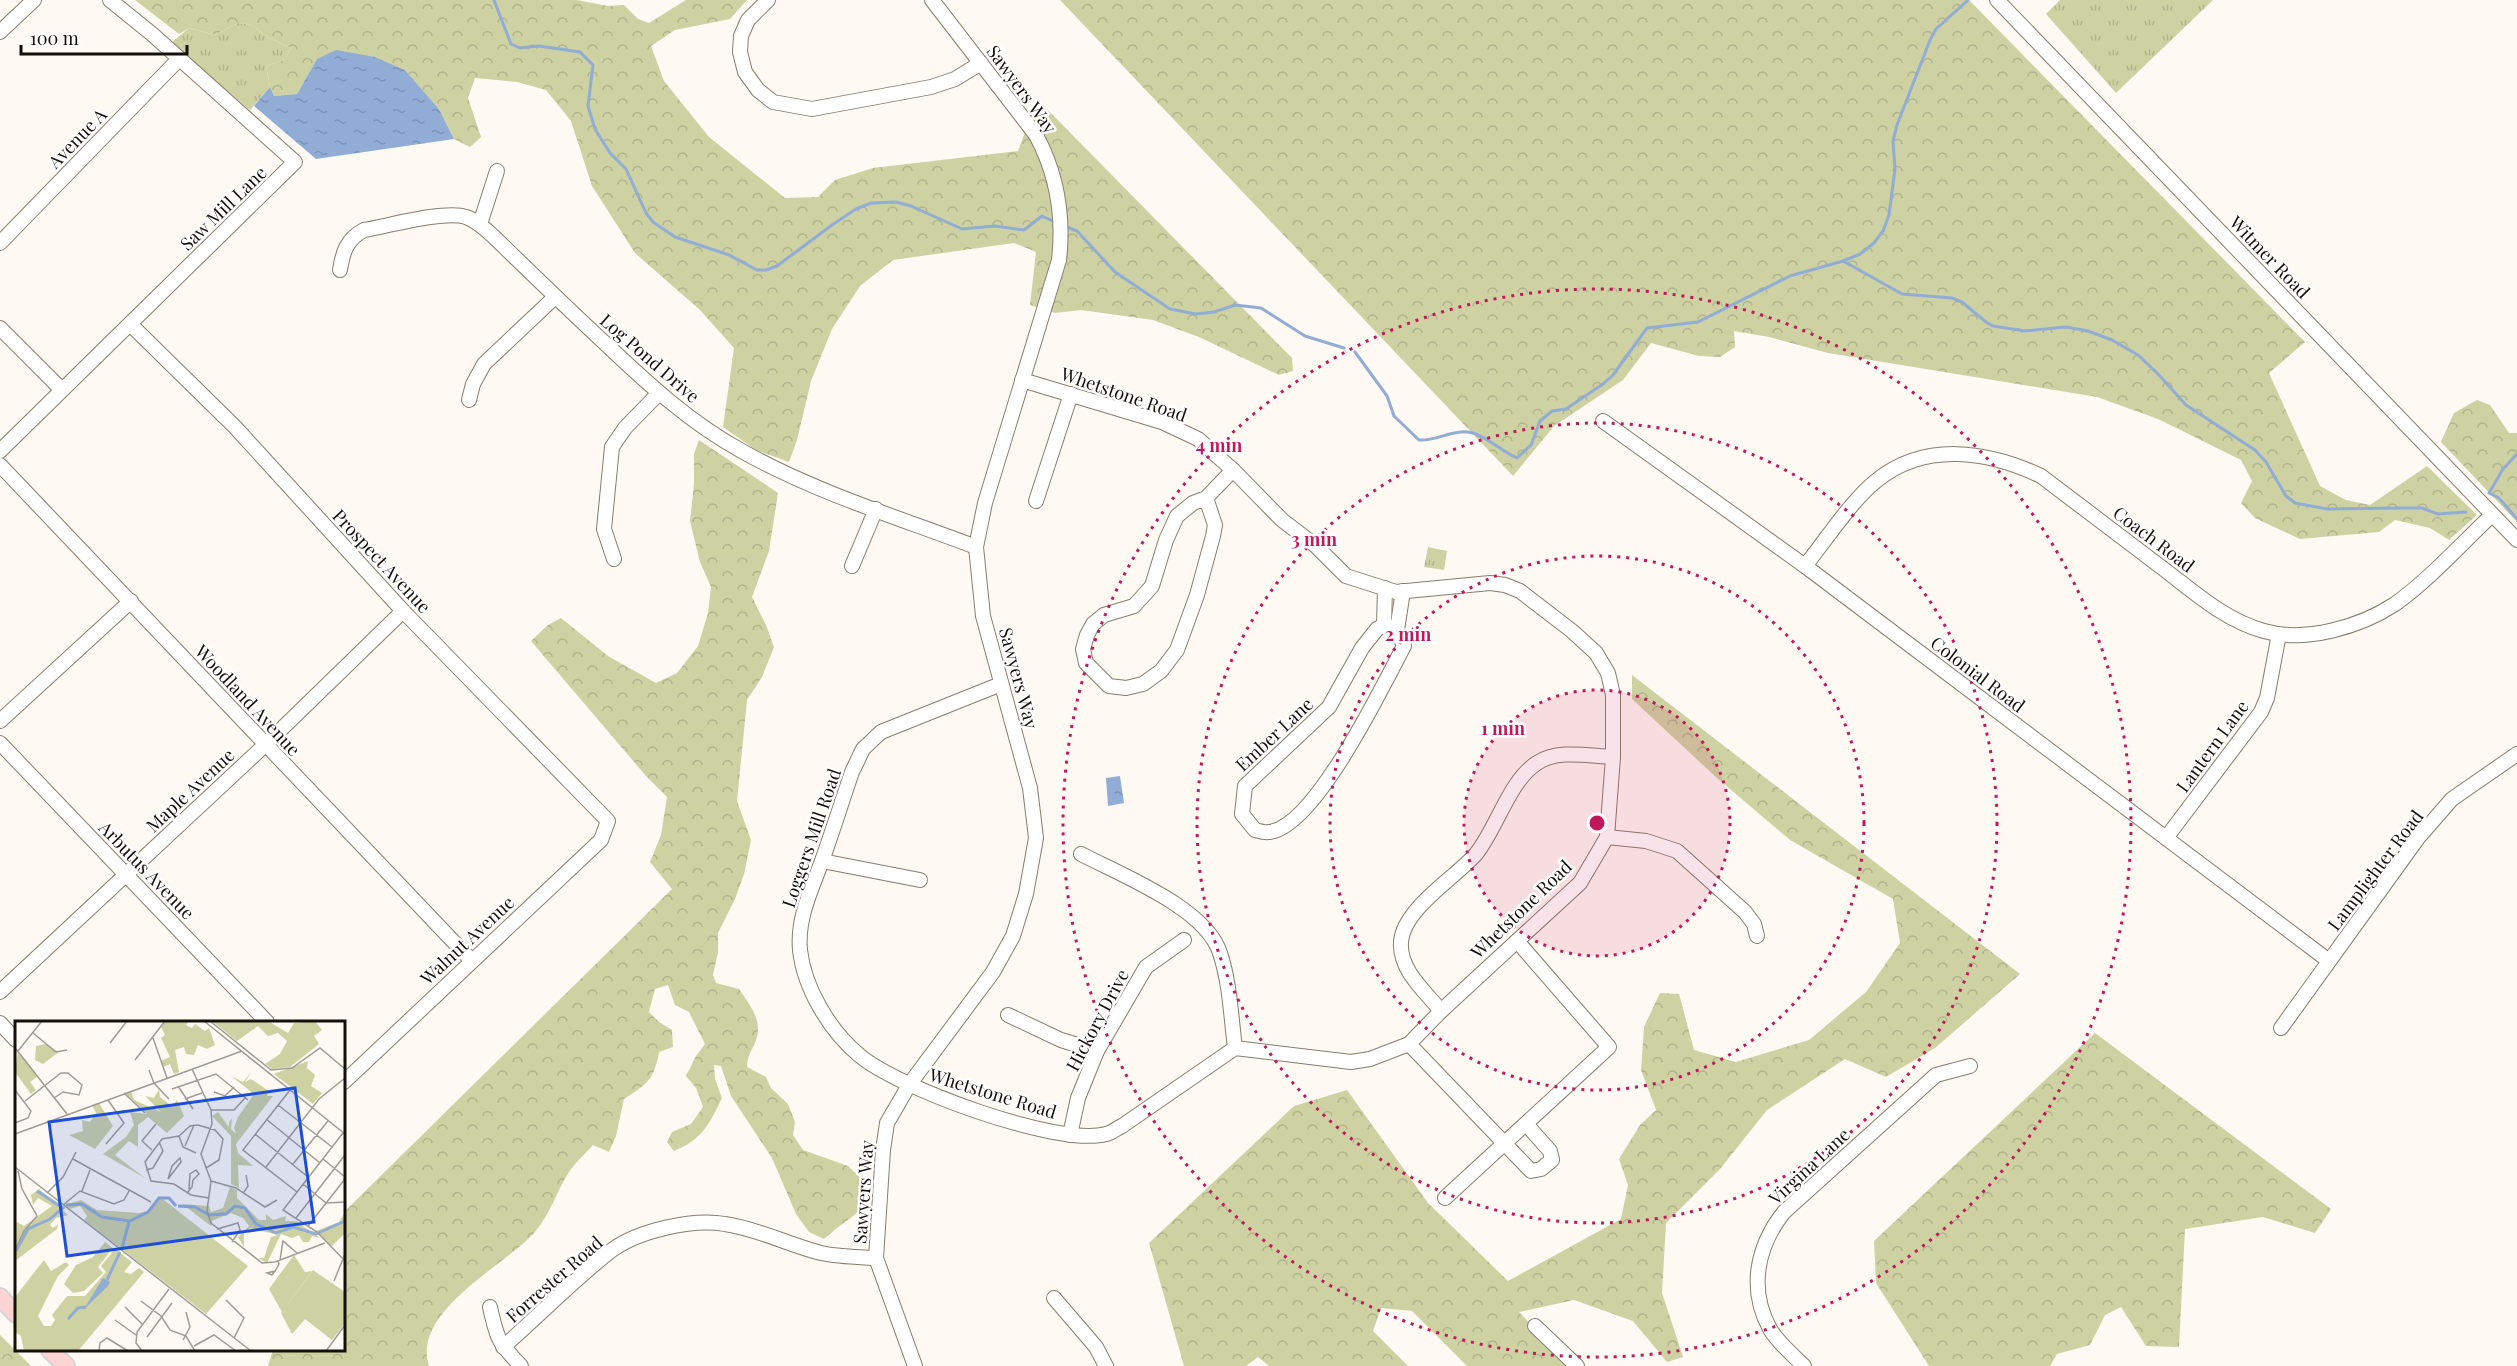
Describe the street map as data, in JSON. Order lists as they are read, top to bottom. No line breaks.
{"streets":{"street":["Sawyers Way","Avenue A","Saw Mill Lane","Witmer Road","Log Pond Drive","Whetstone Road","Coach Road","Prospect Avenue","Colonial Road","Woodland Avenue","Ember Lane","Lantern Lane","Maple Avenue","Loggers Mill Road","Arbutus Avenue","Lamplighter Road","Walnut Avenue","Hickory Drive","Virgina Lane","Forrester Road"]},"crossings":[["Sawyers Way","Log Pond Drive"],["Sawyers Way","Whetstone Road"],["Sawyers Way","Loggers Mill Road"],["Sawyers Way","Forrester Road"],["Avenue A","Saw Mill Lane"],["Saw Mill Lane","Prospect Avenue"],["Witmer Road","Coach Road"],["Whetstone Road","Ember Lane"],["Whetstone Road","Loggers Mill Road"],["Whetstone Road","Hickory Drive"],["Coach Road","Colonial Road"],["Coach Road","Lantern Lane"],["Prospect Avenue","Maple Avenue"],["Prospect Avenue","Walnut Avenue"],["Colonial Road","Lantern Lane"],["Colonial Road","Lamplighter Road"],["Woodland Avenue","Maple Avenue"],["Woodland Avenue","Walnut Avenue"],["Maple Avenue","Arbutus Avenue"]],"scale_bar":"100 m","rings":["4 min","3 min","2 min","1 min"]}
